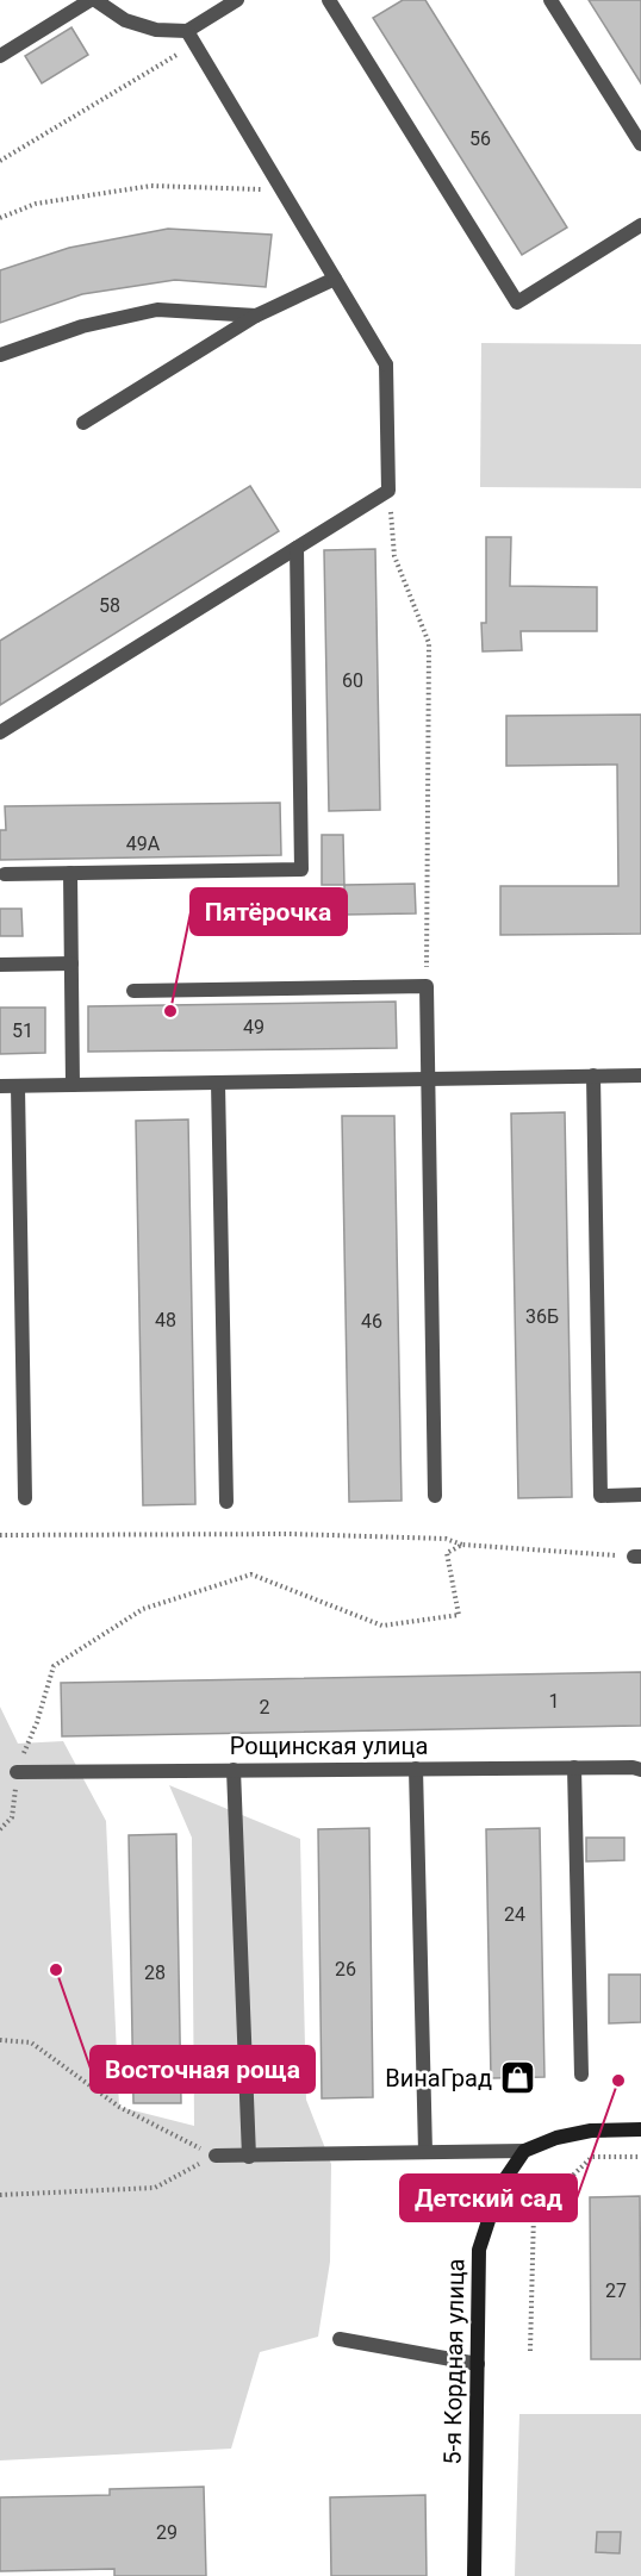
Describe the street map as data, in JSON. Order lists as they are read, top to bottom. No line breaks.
{"streets":{"main road":["5-я Кордная улица"],"street":["Рощинская улица"]},"places":{"other":["Пятёрочка","Восточная роща","Детский сад"],"shop":["ВинаГрад"]},"house_numbers":["56","58","60","49А","49","51","36Б","48","46","1","2","24","26","28","27","29"]}
